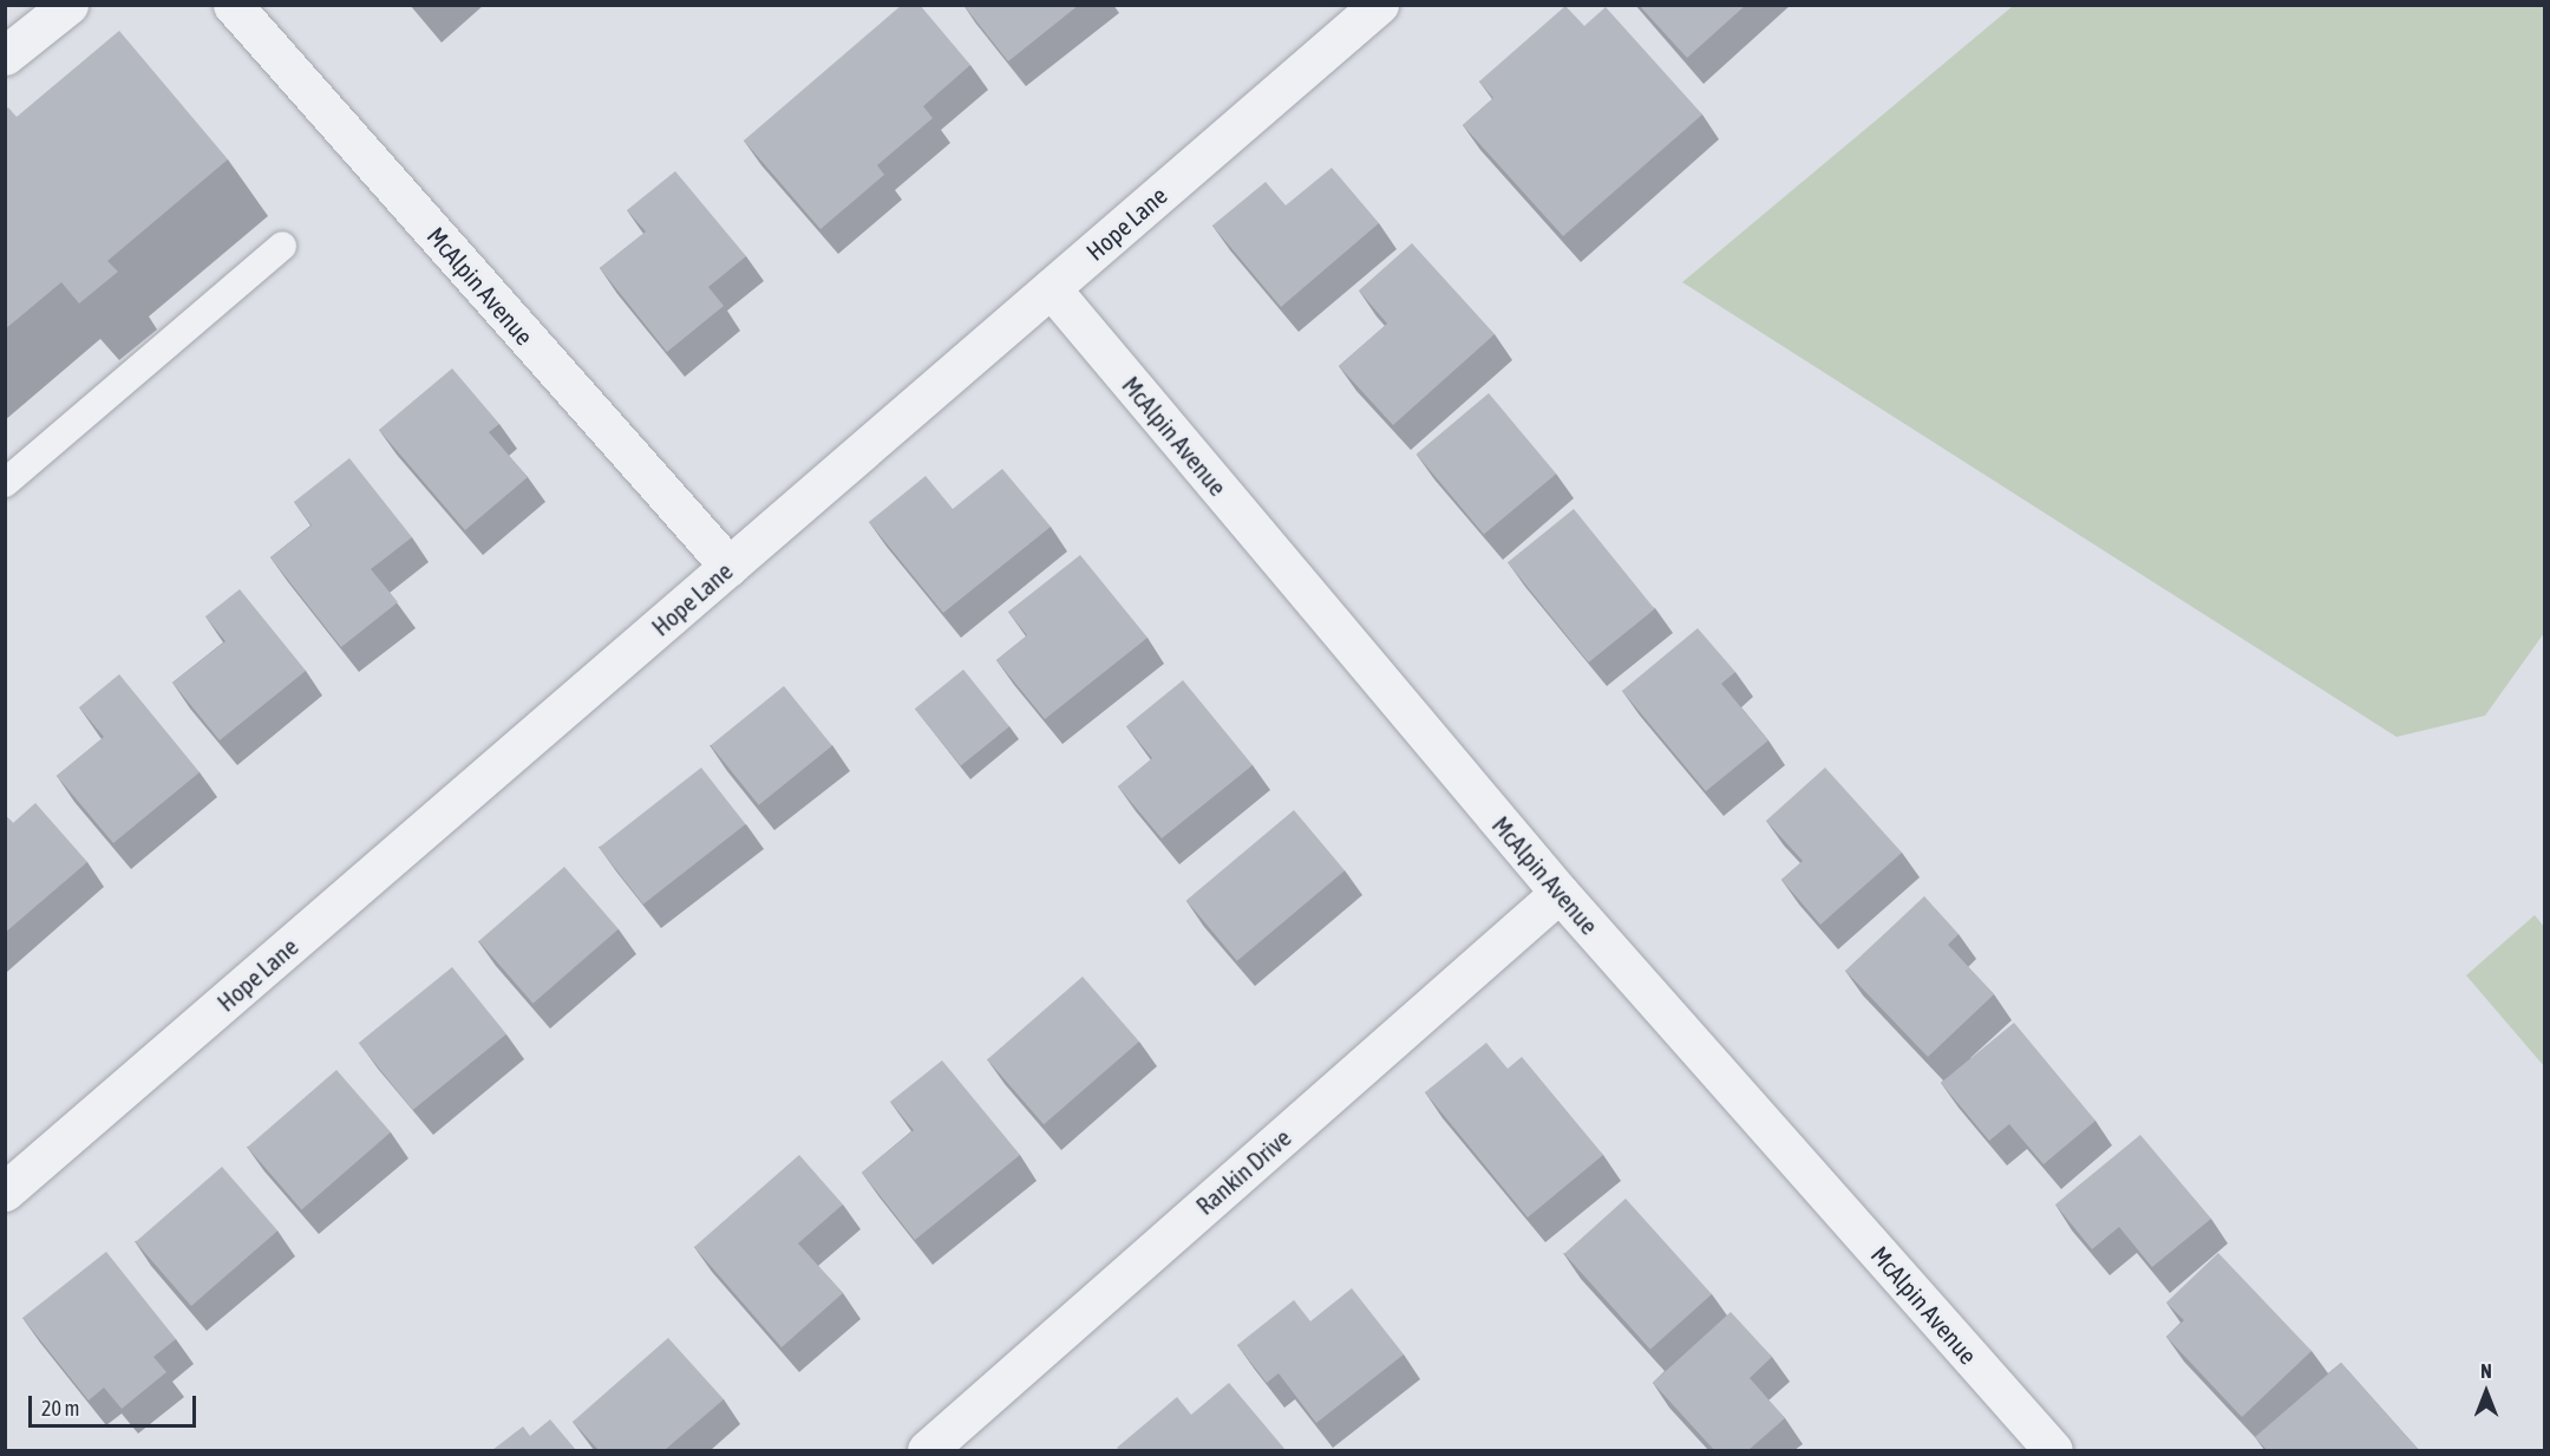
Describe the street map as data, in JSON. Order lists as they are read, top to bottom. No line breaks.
{"streets":{"street":["Hope Lane","McAlpin Avenue","Rankin Drive"]},"crossings":[["Hope Lane","McAlpin Avenue"],["McAlpin Avenue","Rankin Drive"]],"scale_bar":"20 m","north":"top"}
